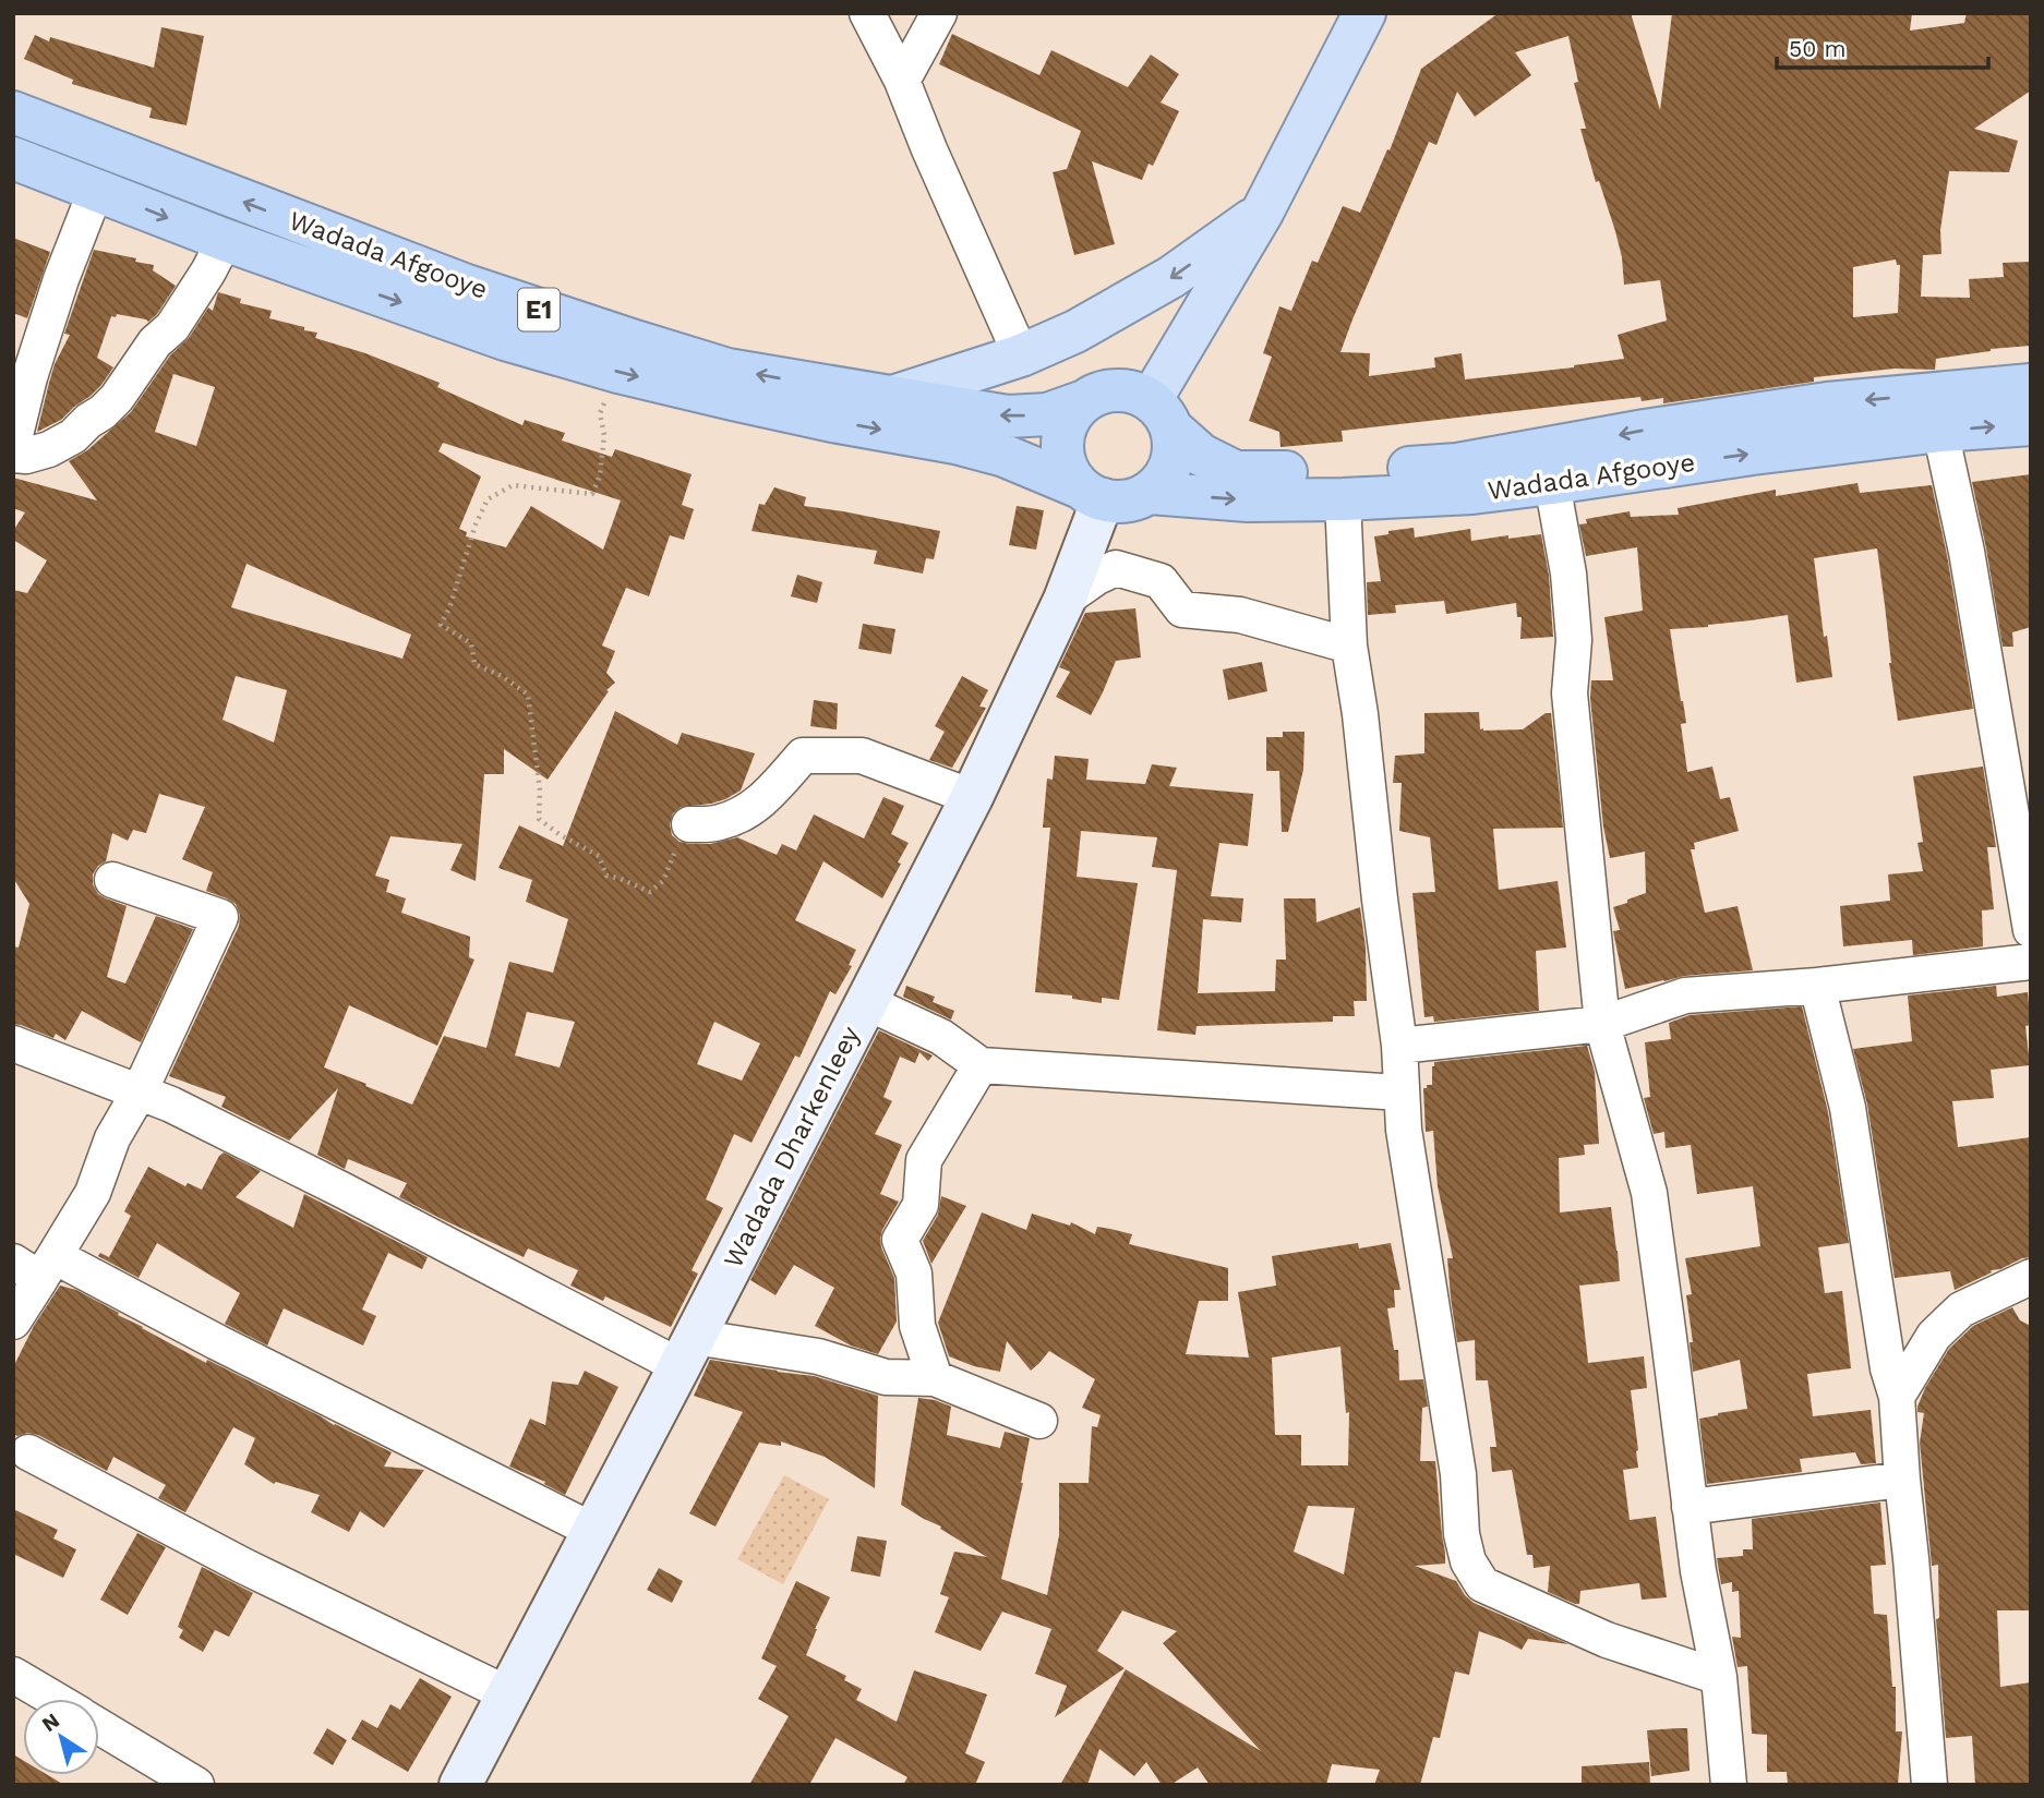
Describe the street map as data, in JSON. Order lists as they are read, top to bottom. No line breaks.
{"streets":{"highway":["Wadada Afgooye","E1"],"main road":["Wadada Dharkenleey"]},"crossings":[["Wadada Afgooye","Wadada Dharkenleey"]],"scale_bar":"50 m","north":"top left"}
